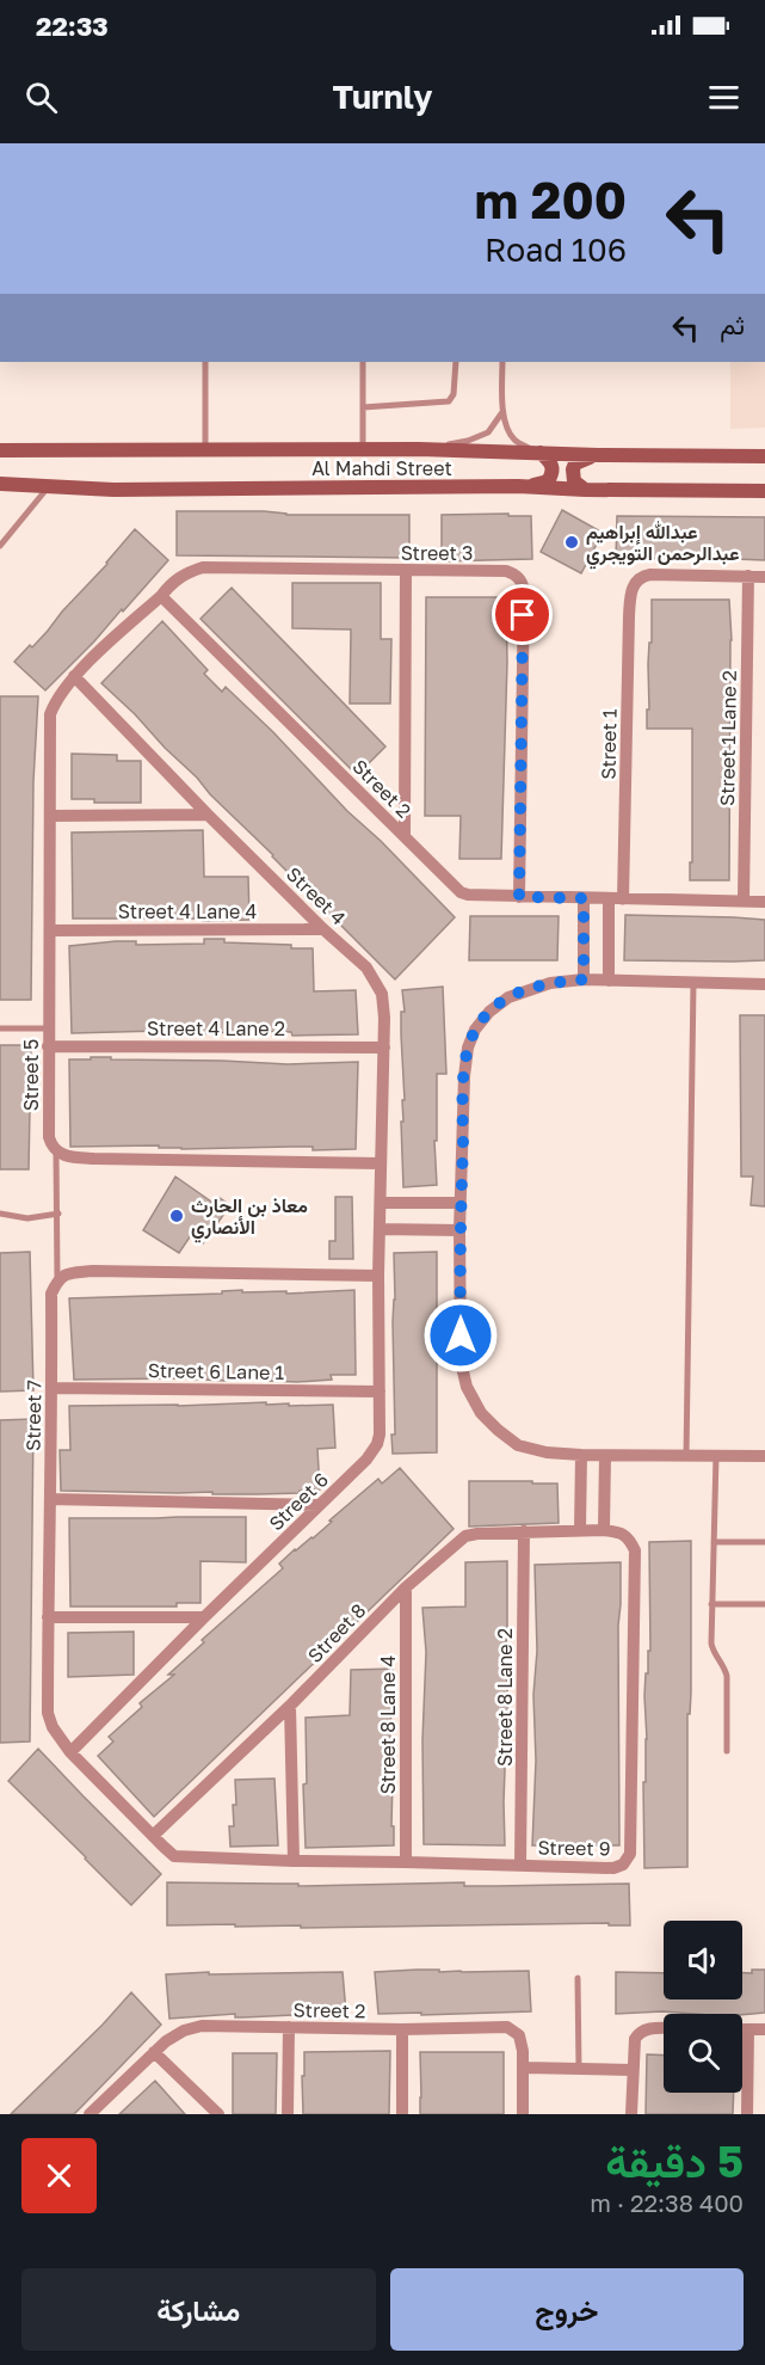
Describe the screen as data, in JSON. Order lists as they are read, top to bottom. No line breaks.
{"streets":{"main road":["Al Mahdi Street"],"street":["Street 3","Street 1 Lane 2","Street 1","Street 2","Street 4","Street 4 Lane 4","Street 4 Lane 2","Street 5","Street 6 Lane 1","Street 7","Street 6","Street 8","Street 8 Lane 2","Street 8 Lane 4","Street 9"]},"crossings":[["Street 3","Street 2"],["Street 3","Street 4"],["Street 3","Street 5"],["Street 1 Lane 2","Street 1"],["Street 1","Street 2"],["Street 4","Street 4 Lane 4"],["Street 4","Street 4 Lane 2"],["Street 4","Street 5"],["Street 4","Street 6"],["Street 4 Lane 4","Street 5"],["Street 4 Lane 2","Street 5"],["Street 6 Lane 1","Street 7"],["Street 6 Lane 1","Street 6"],["Street 7","Street 6"],["Street 7","Street 8"],["Street 7","Street 9"],["Street 8","Street 8 Lane 2"],["Street 8","Street 8 Lane 4"],["Street 8","Street 9"],["Street 8 Lane 2","Street 9"],["Street 8 Lane 4","Street 9"]],"places":["عبدالله إبراهيم عبدالرحمن التويجري","معاذ بن الحارث الأنصاري"],"page":{"status":"22:33","header":"Turnly","turn":["200 m","Road 106"],"then":"ثم","heading":["5 دقيقة","400 m · 22:38"],"buttons":["خروج","مشاركة"]}}
